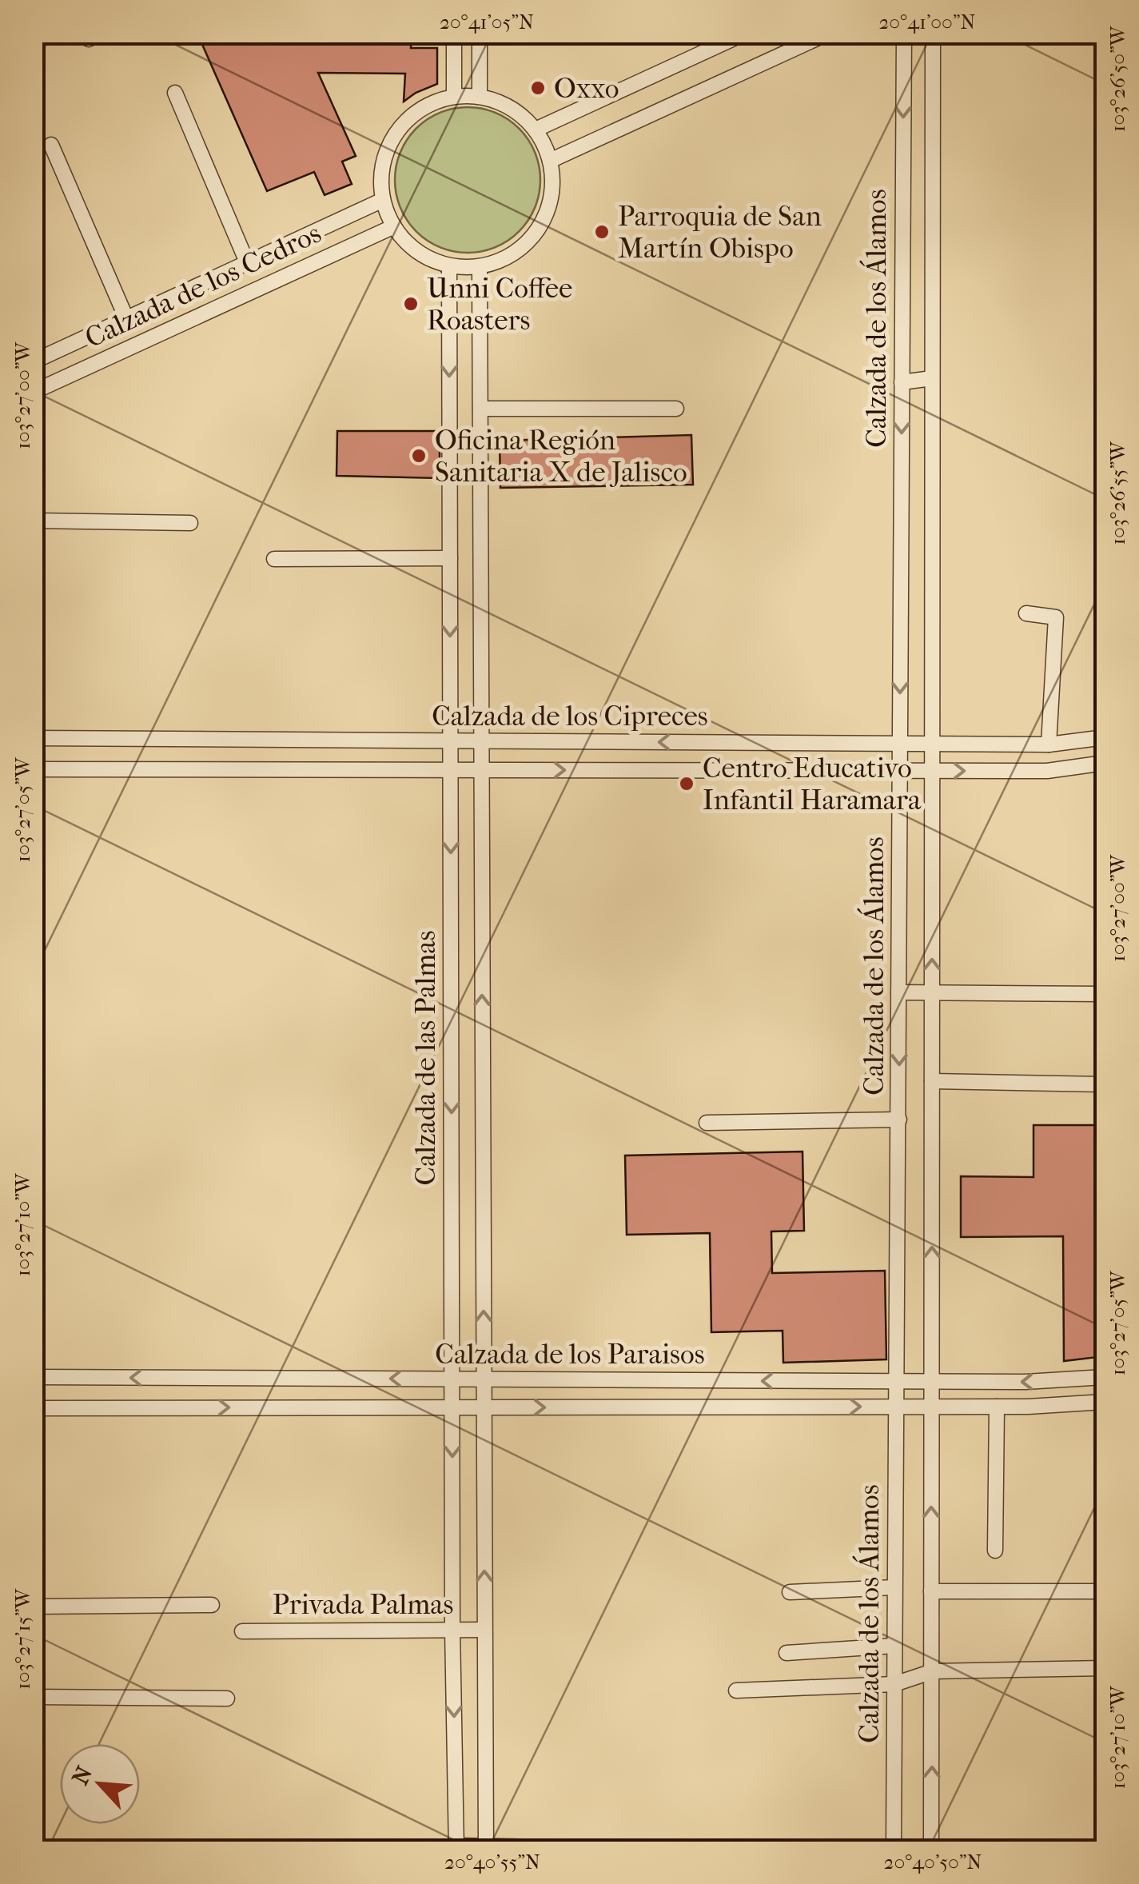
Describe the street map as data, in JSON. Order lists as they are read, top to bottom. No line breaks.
{"streets":{"street":["Calzada de los Cedros","Calzada de los Álamos","Calzada de los Cipreces","Calzada de las Palmas","Calzada de los Paraisos","Privada Palmas"]},"crossings":[["Calzada de los Cedros","Calzada de las Palmas"],["Calzada de los Álamos","Calzada de los Cipreces"],["Calzada de los Álamos","Calzada de los Paraisos"],["Calzada de los Cipreces","Calzada de las Palmas"],["Calzada de las Palmas","Calzada de los Paraisos"],["Calzada de las Palmas","Privada Palmas"]],"places":["Oxxo","Parroquia de San Martín Obispo","Unni Coffee Roasters","Oficina Región Sanitaria X de Jalisco","Centro Educativo Infantil Haramara"],"north":"top left","coordinates":["20°41'05\"N","20°41'00\"N","103°26'50\"W","103°27'00\"W","103°26'55\"W","103°27'05\"W","103°27'10\"W","103°27'15\"W","20°40'55\"N","20°40'50\"N"]}
